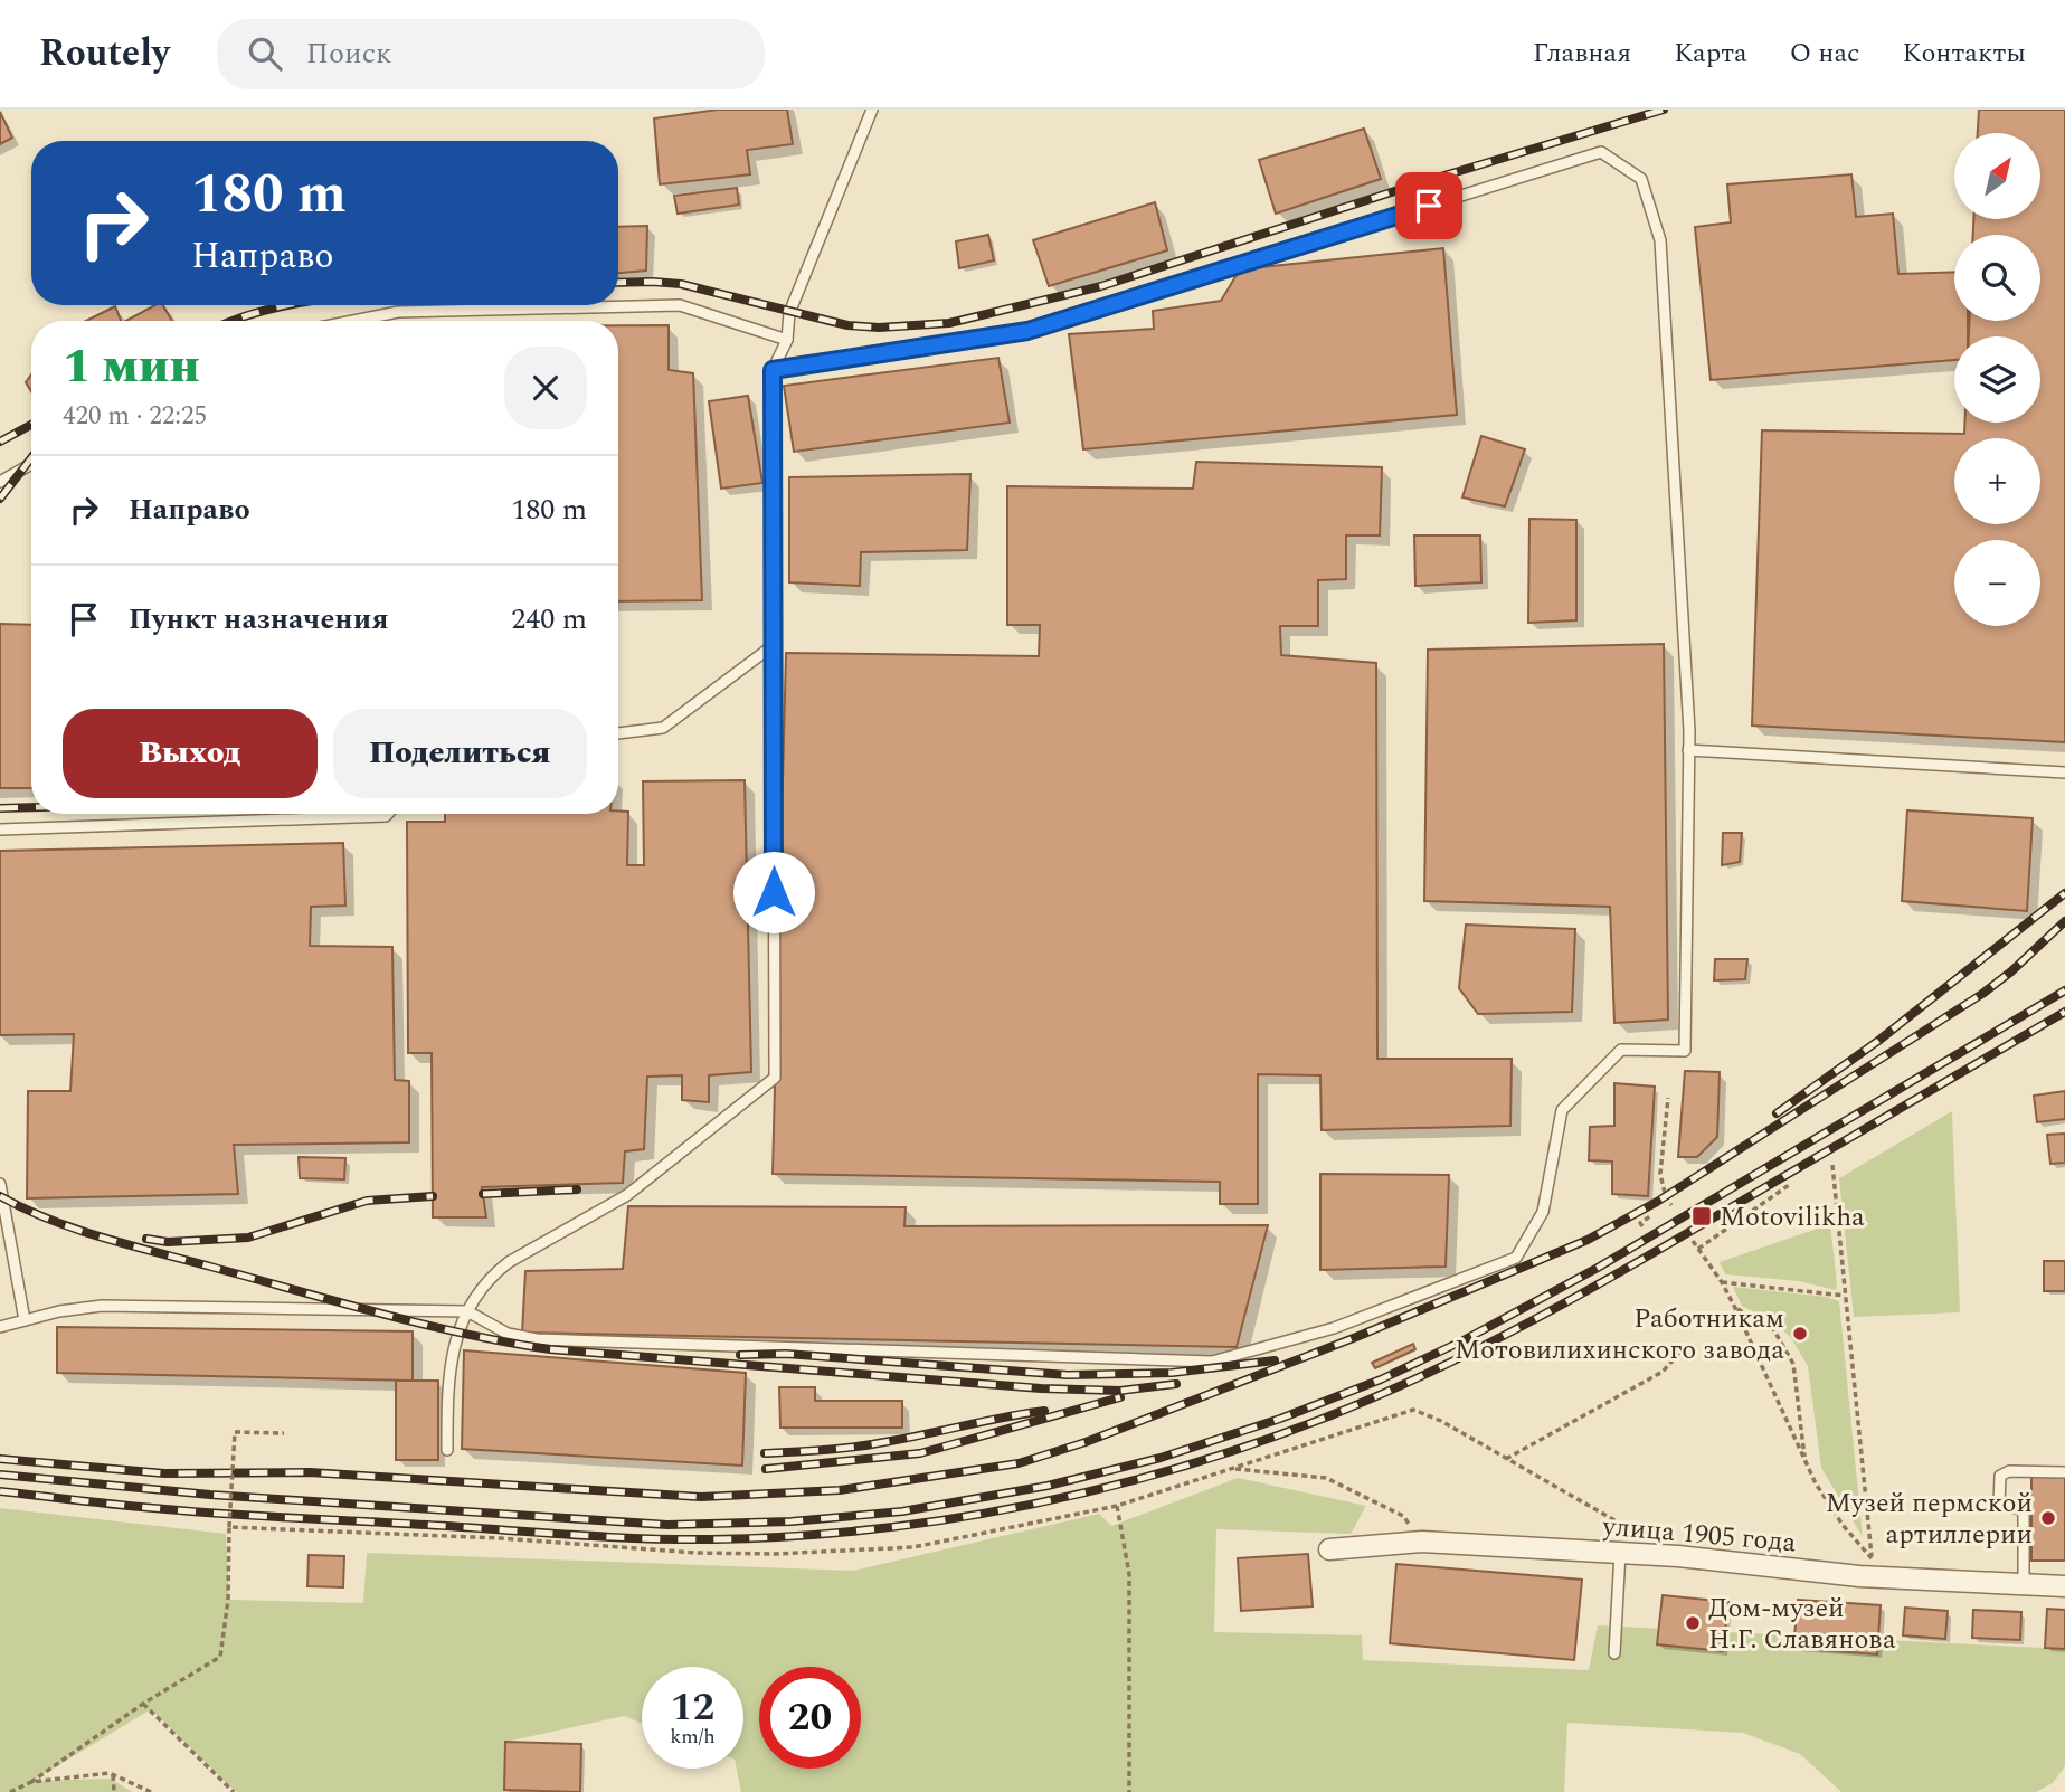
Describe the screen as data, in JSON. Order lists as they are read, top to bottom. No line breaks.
{"streets":{"street":["улица 1905 года"]},"places":{"transit":["Motovilikha"],"other":["Работникам Мотовилихинского завода","Музей пермской артиллерии","Дом-музей Н.Г. Славянова"]},"north":"top right","page":{"header":"Routely","search":"Поиск","nav":["Главная","Карта","О нас","Контакты"],"map_buttons":["+","−"],"turn":["180 m","Направо"],"heading":["1 мин","420 m · 22:25"],"list":[{"name":"Направо","value":"180 m"},{"name":"Пункт назначения","value":"240 m"}],"buttons":["Выход","Поделиться"],"speed":"12 km/h","limit":"20"}}
